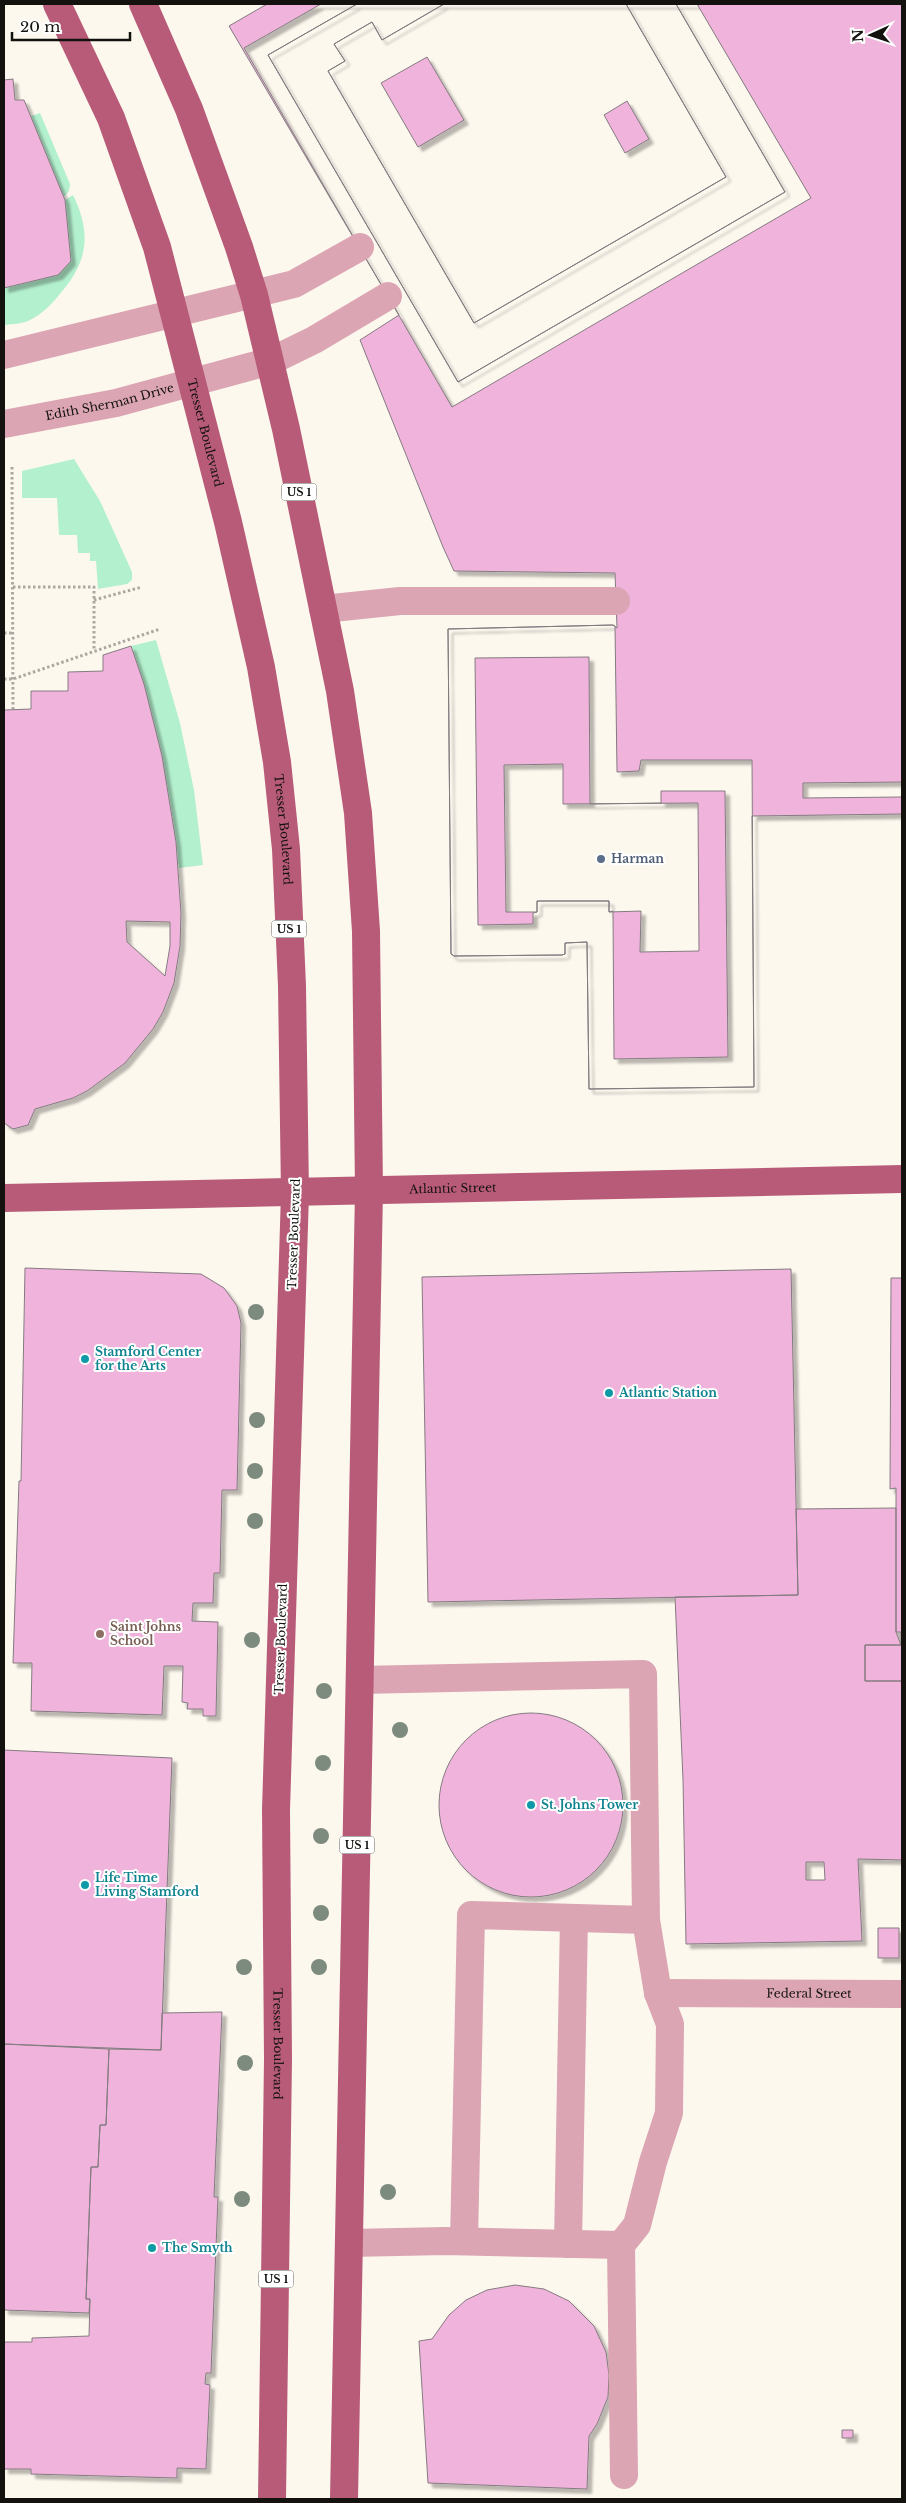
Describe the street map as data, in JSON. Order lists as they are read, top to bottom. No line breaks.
{"streets":{"main road":["Tresser Boulevard","US 1","Atlantic Street"],"street":["Edith Sherman Drive","Federal Street"]},"crossings":[["Edith Sherman Drive","Tresser Boulevard"],["Edith Sherman Drive","US 1"],["Tresser Boulevard","Atlantic Street"],["US 1","Atlantic Street"]],"places":["Harman","Stamford Center for the Arts","Atlantic Station","Saint Johns School","St. Johns Tower","Life Time Living Stamford","The Smyth"],"scale_bar":"20 m","north":"left"}
